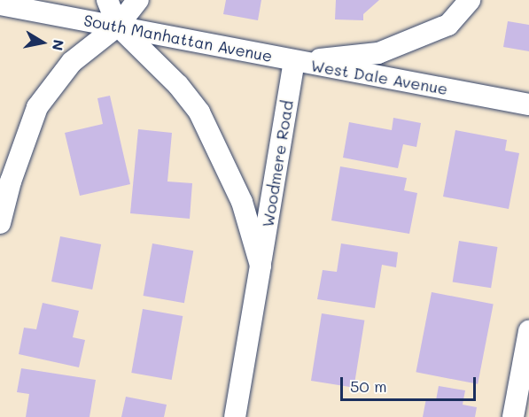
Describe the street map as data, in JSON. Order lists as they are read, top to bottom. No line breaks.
{"streets":{"street":["South Manhattan Avenue","West Dale Avenue","Woodmere Road"]},"crossings":[["South Manhattan Avenue","West Dale Avenue"],["South Manhattan Avenue","Woodmere Road"],["West Dale Avenue","Woodmere Road"]],"scale_bar":"50 m","north":"right"}
